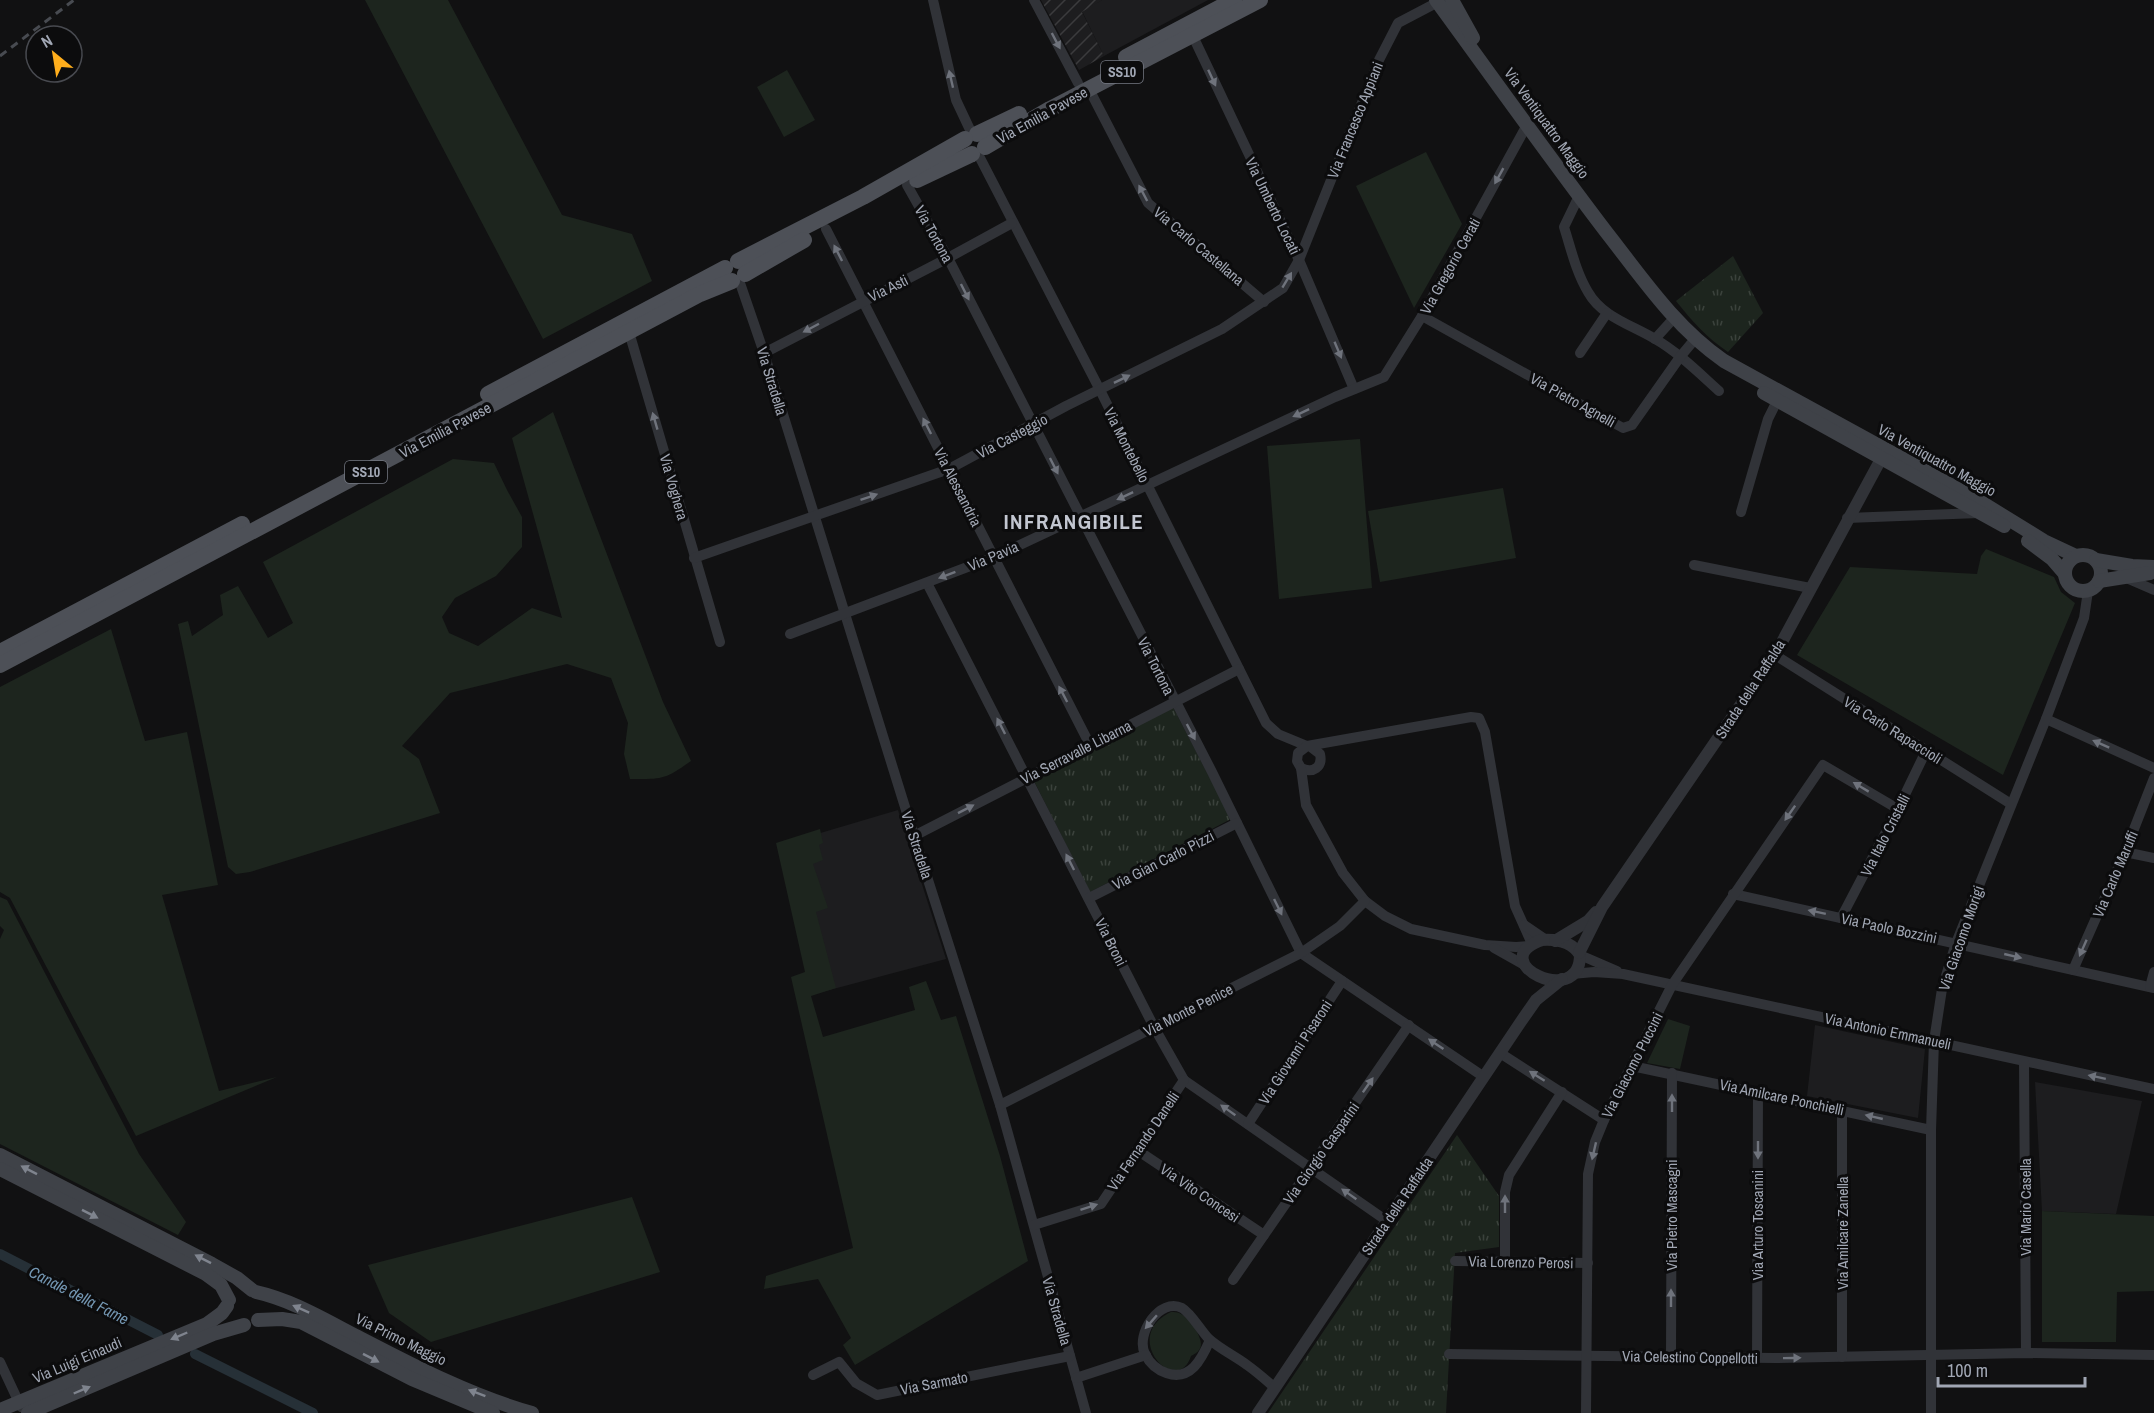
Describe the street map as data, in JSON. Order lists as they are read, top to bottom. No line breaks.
{"streets":{"main road":["SS10","Via Emilia Pavese","Via Ventiquattro Maggio","Via Primo Maggio","Via Luigi Einaudi"],"street":["Via Francesco Appiani","Via Umberto Locati","Via Tortona","Via Carlo Castellana","Via Gregorio Cerati","Via Asti","Via Stradella","Via Pietro Agnelli","Via Casteggio","Via Montebello","Via Voghera","Via Alessandria","Via Pavia","Strada della Raffalda","Via Carlo Rapaccioli","Via Serravalle Libarna","Via Italo Cristalli","Via Gian Carlo Pizzi","Via Carlo Maruffi","Via Paolo Bozzini","Via Giacomo Morigi","Via Broni","Via Monte Penice","Via Antonio Emmanueli","Via Giovanni Pisaroni","Via Giacomo Puccini","Via Amilcare Ponchielli","Via Fernando Danelli","Via Giorgio Gasparini","Via Vito Concesi","Via Mario Casella","Via Pietro Mascagni","Via Arturo Toscanini","Via Amilcare Zanella","Via Lorenzo Perosi","Via Celestino Coppellotti","Via Sarmato"]},"crossings":[["Via Emilia Pavese","Via Umberto Locati"],["Via Emilia Pavese","Via Tortona"],["Via Emilia Pavese","Via Carlo Castellana"],["Via Emilia Pavese","Via Stradella"],["Via Emilia Pavese","Via Montebello"],["Via Emilia Pavese","Via Voghera"],["Via Emilia Pavese","Via Alessandria"],["Via Francesco Appiani","Via Ventiquattro Maggio"],["Via Francesco Appiani","Via Umberto Locati"],["Via Francesco Appiani","Via Casteggio"],["Via Ventiquattro Maggio","Via Gregorio Cerati"],["Via Ventiquattro Maggio","Via Pietro Agnelli"],["Via Ventiquattro Maggio","Strada della Raffalda"],["Via Ventiquattro Maggio","Via Giacomo Morigi"],["Via Umberto Locati","Via Gregorio Cerati"],["Via Umberto Locati","Via Casteggio"],["Via Umberto Locati","Via Pavia"],["Via Tortona","Via Asti"],["Via Tortona","Via Casteggio"],["Via Tortona","Via Pavia"],["Via Tortona","Via Serravalle Libarna"],["Via Tortona","Via Gian Carlo Pizzi"],["Via Tortona","Via Monte Penice"],["Via Carlo Castellana","Via Casteggio"],["Via Gregorio Cerati","Via Pietro Agnelli"],["Via Gregorio Cerati","Via Pavia"],["Via Asti","Via Stradella"],["Via Asti","Via Montebello"],["Via Asti","Via Alessandria"],["Via Stradella","Via Casteggio"],["Via Stradella","Via Pavia"],["Via Stradella","Via Serravalle Libarna"],["Via Stradella","Via Monte Penice"],["Via Stradella","Via Fernando Danelli"],["Via Stradella","Via Sarmato"],["Via Casteggio","Via Montebello"],["Via Casteggio","Via Voghera"],["Via Casteggio","Via Alessandria"],["Via Montebello","Via Pavia"],["Via Montebello","Via Serravalle Libarna"],["Via Alessandria","Via Pavia"],["Via Alessandria","Via Serravalle Libarna"],["Via Pavia","Via Broni"],["Strada della Raffalda","Via Carlo Rapaccioli"],["Strada della Raffalda","Via Broni"],["Strada della Raffalda","Via Antonio Emmanueli"],["Via Carlo Rapaccioli","Via Italo Cristalli"],["Via Carlo Rapaccioli","Via Giacomo Morigi"],["Via Serravalle Libarna","Via Broni"],["Via Italo Cristalli","Via Paolo Bozzini"],["Via Italo Cristalli","Via Giacomo Puccini"],["Via Gian Carlo Pizzi","Via Broni"],["Via Carlo Maruffi","Via Paolo Bozzini"],["Via Paolo Bozzini","Via Giacomo Morigi"],["Via Paolo Bozzini","Via Giacomo Puccini"],["Via Giacomo Morigi","Via Antonio Emmanueli"],["Via Giacomo Morigi","Via Amilcare Ponchielli"],["Via Giacomo Morigi","Via Celestino Coppellotti"],["Via Broni","Via Monte Penice"],["Via Broni","Via Giovanni Pisaroni"],["Via Broni","Via Fernando Danelli"],["Via Broni","Via Giorgio Gasparini"],["Via Antonio Emmanueli","Via Giacomo Puccini"],["Via Antonio Emmanueli","Via Mario Casella"],["Via Giacomo Puccini","Via Amilcare Ponchielli"],["Via Giacomo Puccini","Via Lorenzo Perosi"],["Via Giacomo Puccini","Via Celestino Coppellotti"],["Via Amilcare Ponchielli","Via Pietro Mascagni"],["Via Amilcare Ponchielli","Via Arturo Toscanini"],["Via Amilcare Ponchielli","Via Amilcare Zanella"],["Via Fernando Danelli","Via Vito Concesi"],["Via Giorgio Gasparini","Via Vito Concesi"],["Via Mario Casella","Via Celestino Coppellotti"],["Via Pietro Mascagni","Via Celestino Coppellotti"],["Via Arturo Toscanini","Via Celestino Coppellotti"],["Via Amilcare Zanella","Via Celestino Coppellotti"],["Via Primo Maggio","Via Luigi Einaudi"]],"one_way":["Via Umberto Locati","Via Tortona","Via Gregorio Cerati","Via Asti","Via Casteggio","Via Voghera","Via Alessandria","Via Pavia","Via Carlo Maruffi","Via Broni","Via Fernando Danelli","Via Giorgio Gasparini","Via Pietro Mascagni","Via Arturo Toscanini"],"districts":["INFRANGIBILE"],"water":["Canale della Fame"],"scale_bar":"100 m","north":"top left"}
